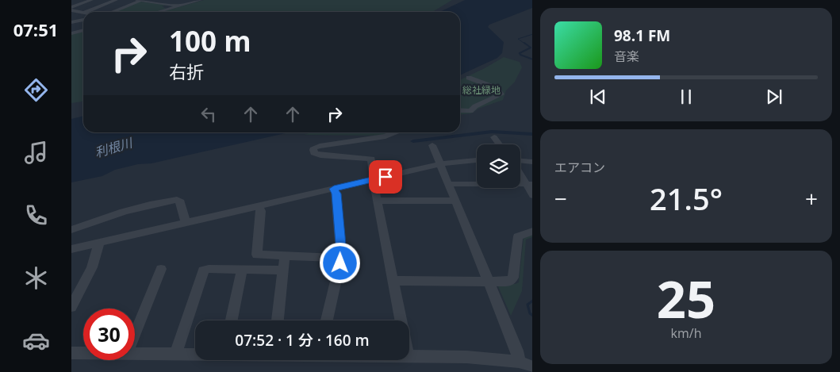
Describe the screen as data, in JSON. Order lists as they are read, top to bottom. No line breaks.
{"water":["利根川"],"parks":["総社緑地"],"page":{"tabs":"07:51","turn":["100 m","右折"],"song":["98.1 FM","音楽"],"tile":["エアコン",["25","km/h"]],"heat":["−","21.5°","+"],"limit":"30","trip":"07:52 · 1 分 · 160 m"}}
